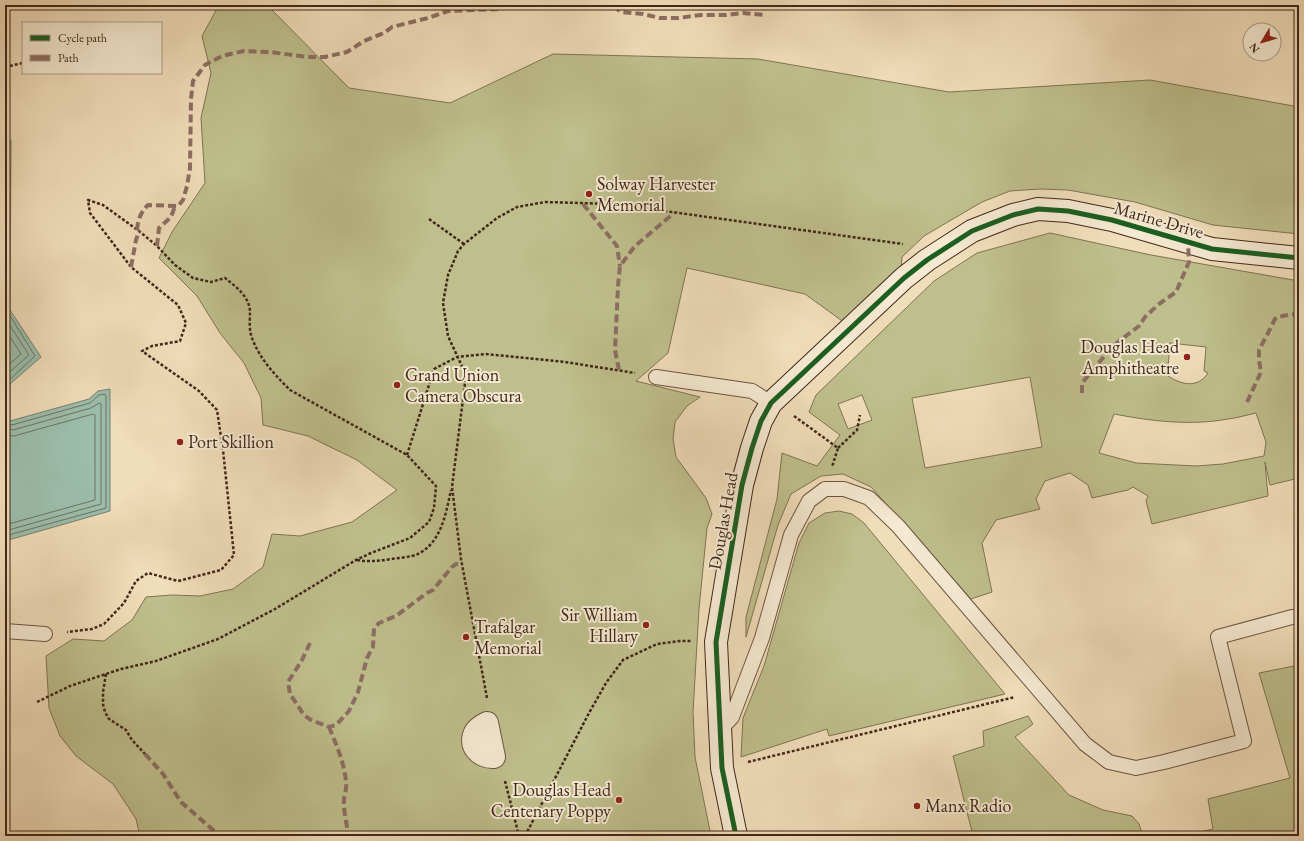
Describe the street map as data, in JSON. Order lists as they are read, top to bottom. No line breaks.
{"streets":{"main road":["Marine Drive","Douglas Head"]},"crossings":[["Marine Drive","Douglas Head"]],"places":["Solway Harvester Memorial","Douglas Head Amphitheatre","Grand Union Camera Obscura","Port Skillion","Sir William Hillary","Trafalgar Memorial","Douglas Head Centenary Poppy","Manx Radio"],"legend":["Cycle path","Path"],"north":"bottom left"}
